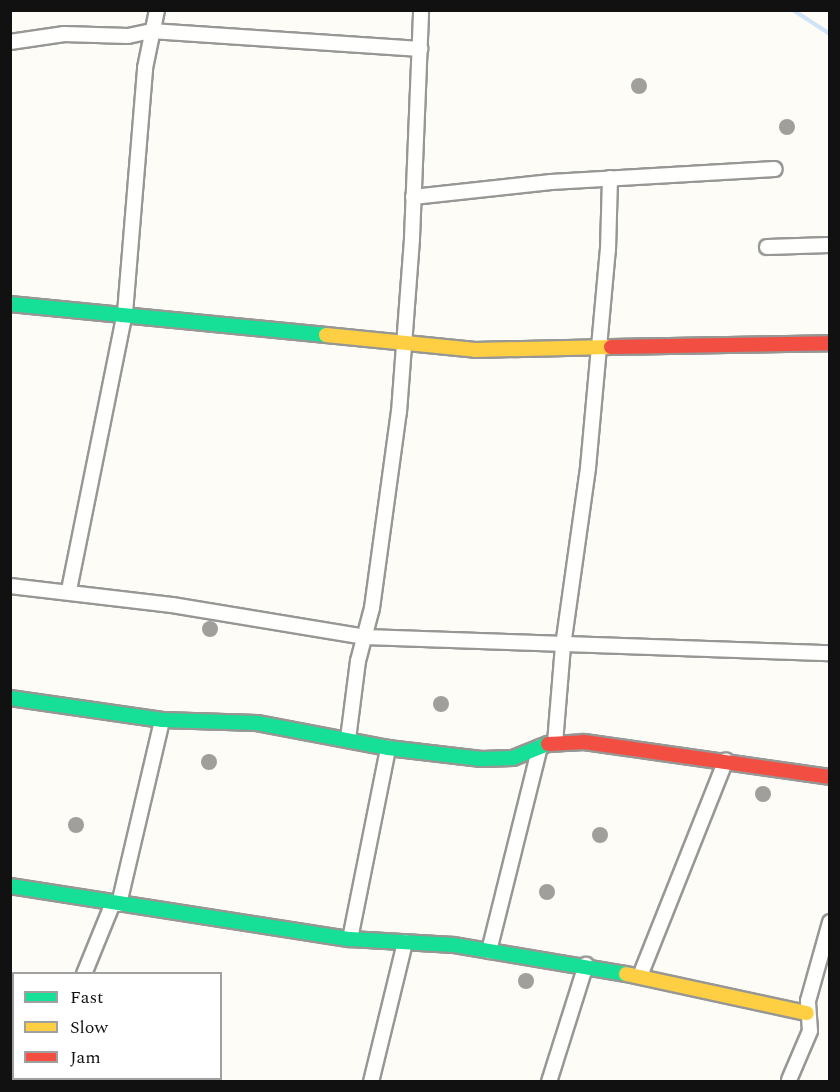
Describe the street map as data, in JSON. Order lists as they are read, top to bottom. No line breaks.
{"legend":["Fast","Slow","Jam"]}
